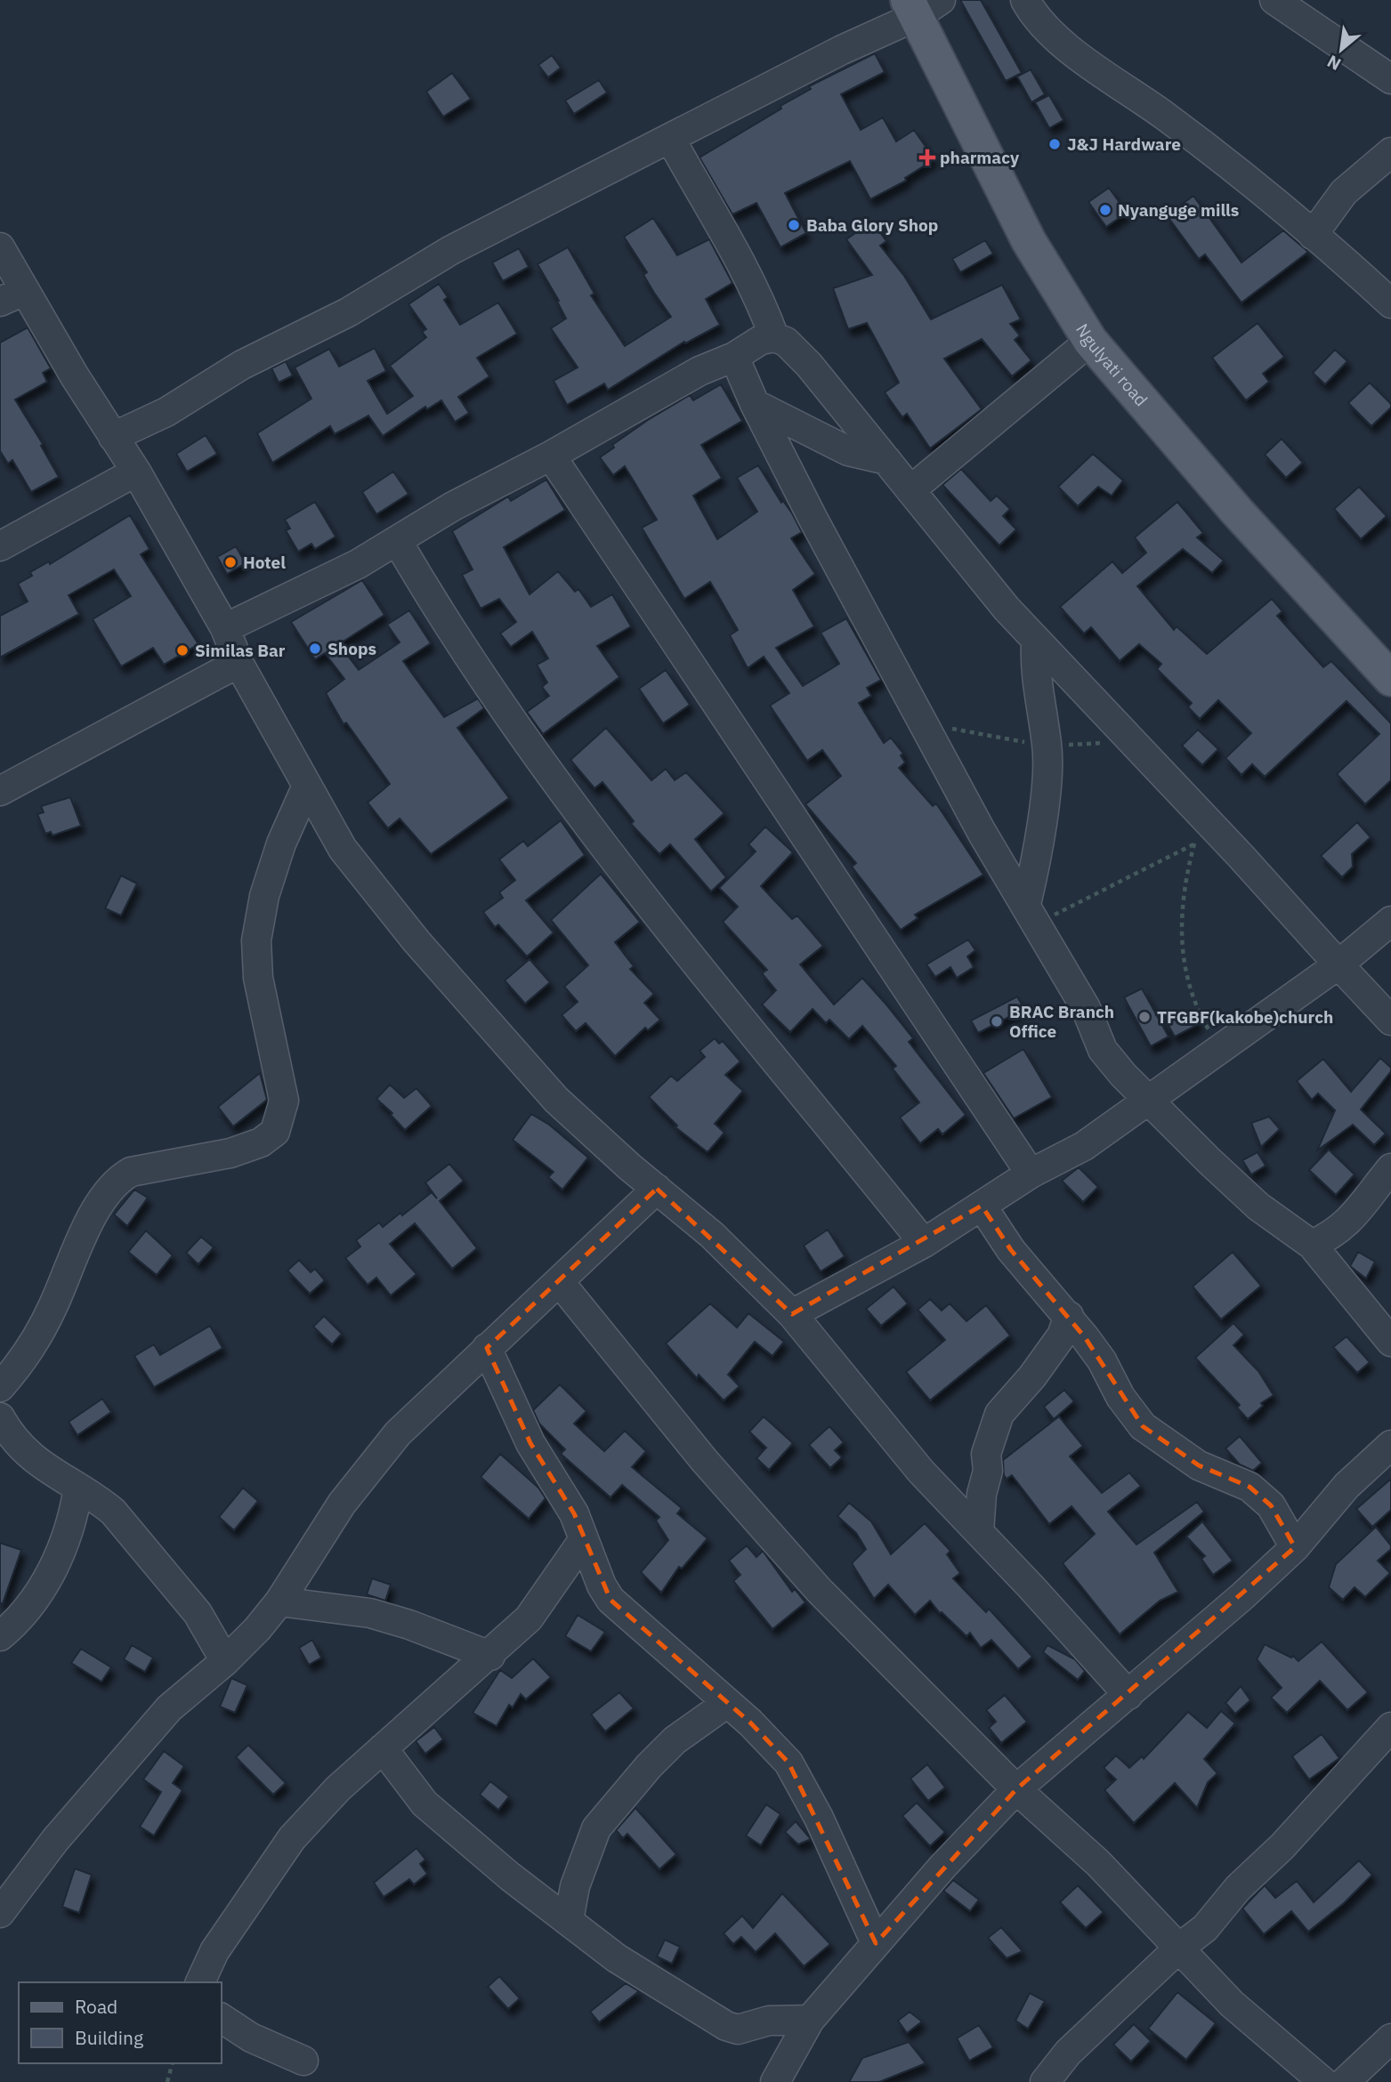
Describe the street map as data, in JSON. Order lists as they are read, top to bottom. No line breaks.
{"streets":{"main road":["Ngulyati road"]},"places":{"other":["J&J Hardware","Nyanguge mills","Baba Glory Shop","Hotel","Shops","Similas Bar","TFGBF(kakobe)church","BRAC Branch Office"],"health":["pharmacy"]},"legend":["Road","Building"],"north":"bottom left"}
